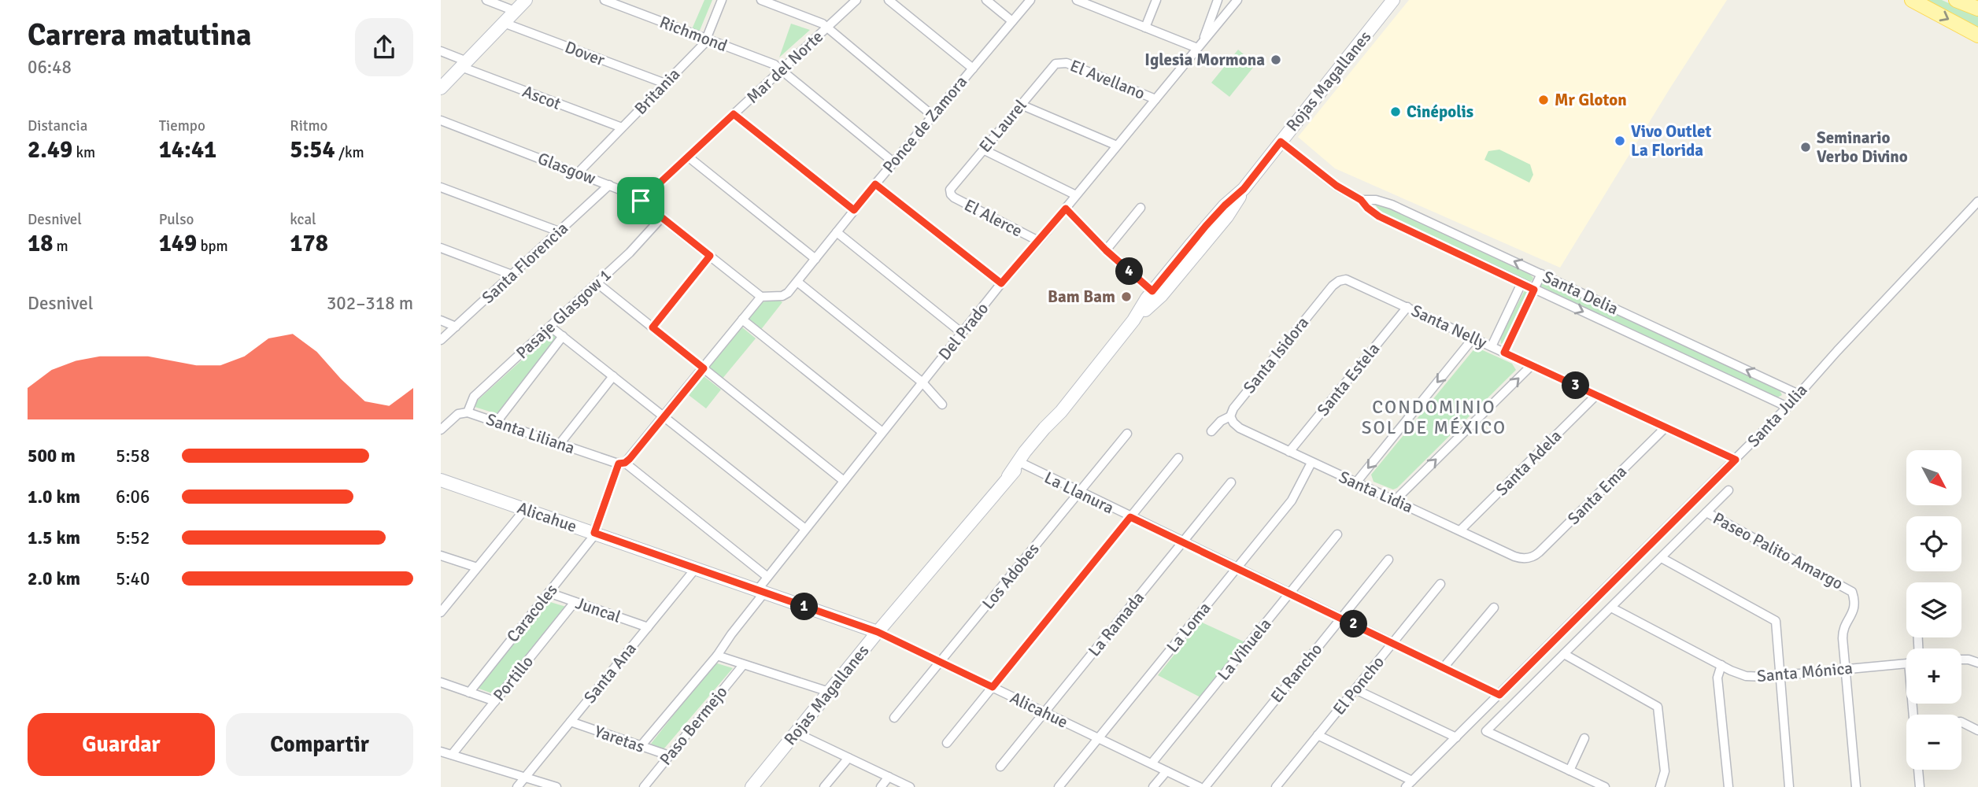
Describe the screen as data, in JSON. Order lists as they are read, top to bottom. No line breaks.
{"streets":{"street":["Richmond","Dover","Mar del Norte","El Avellano","Rojas Magallanes","Britania","Ascot","Ponce de Zamora","El Laurel","Glasgow","El Alerce","Santa Florencia","Santa Delia","Pasaje Glasgow 1","Santa Nelly","Del Prado","Santa Isidora","Santa Estela","Santa Julia","Santa Liliana","Santa Adela","Santa Lidia","La Llanura","Santa Ema","Alicahue","Paseo Palito Amargo","Los Adobes","Juncal","Caracoles","La Ramada","La Loma","La Vihuela","Santa Mónica","Santa Ana","El Rancho","Portillo","El Poncho","Paso Bermejo","Yaretas"]},"crossings":[["Richmond","Mar del Norte"],["Richmond","Britania"],["Richmond","Ponce de Zamora"],["Dover","Britania"],["Mar del Norte","Glasgow"],["El Avellano","El Laurel"],["El Avellano","Del Prado"],["Rojas Magallanes","Santa Delia"],["Rojas Magallanes","La Llanura"],["Rojas Magallanes","Alicahue"],["Britania","Ascot"],["Britania","Glasgow"],["Ponce de Zamora","Glasgow"],["El Laurel","El Alerce"],["Glasgow","Santa Florencia"],["Glasgow","Pasaje Glasgow 1"],["El Alerce","Del Prado"],["Santa Delia","Santa Julia"],["Pasaje Glasgow 1","Santa Liliana"],["Santa Nelly","Santa Isidora"],["Santa Nelly","Santa Estela"],["Santa Nelly","Santa Julia"],["Santa Nelly","Santa Adela"],["Santa Nelly","Santa Ema"],["Del Prado","Alicahue"],["Del Prado","Yaretas"],["Santa Isidora","Santa Lidia"],["Santa Estela","Santa Lidia"],["Santa Julia","La Llanura"],["Santa Liliana","Caracoles"],["Santa Adela","Santa Lidia"],["Santa Lidia","Santa Ema"],["Santa Lidia","La Loma"],["La Llanura","Los Adobes"],["La Llanura","La Ramada"],["La Llanura","La Loma"],["La Llanura","La Vihuela"],["La Llanura","El Rancho"],["La Llanura","El Poncho"],["Alicahue","Los Adobes"],["Alicahue","Caracoles"],["Alicahue","La Ramada"],["Alicahue","La Loma"],["Alicahue","La Vihuela"],["Alicahue","Santa Ana"],["Paseo Palito Amargo","Santa Mónica"],["Juncal","Caracoles"],["Juncal","Santa Ana"],["Juncal","Portillo"],["Santa Ana","Yaretas"],["Paso Bermejo","Yaretas"]],"districts":["CONDOMINIO SOL DE MÉXICO"],"places":["Iglesia Mormona","Mr Gloton","Cinépolis","Vivo Outlet La Florida","Seminario Verbo Divino","Bam Bam"],"north":"bottom right","page":{"heading":["Carrera matutina","06:48"],"stats":[["Distancia","2.49 km"],["Tiempo","14:41"],["Ritmo","5:54 /km"],["Desnivel","18 m"],["Pulso","149 bpm"],["kcal","178"]],"pins":["4","3","1","2"],"chart":["Desnivel","302–318 m"],"list":[{"name":"500 m","note":"5:58"},{"name":"1.0 km","note":"6:06"},{"name":"1.5 km","note":"5:52"},{"name":"2.0 km","note":"5:40"}],"map_buttons":["+","−"],"buttons":["Guardar","Compartir"]}}
